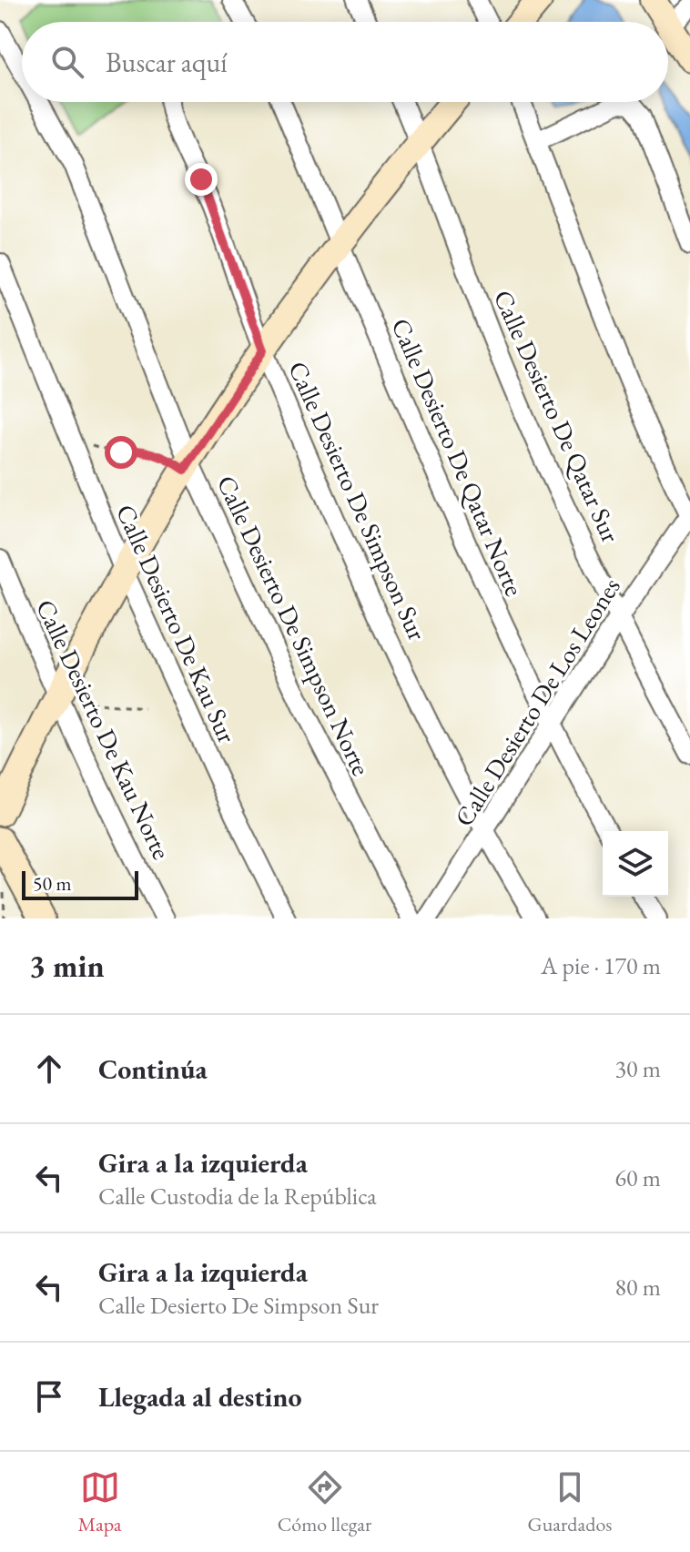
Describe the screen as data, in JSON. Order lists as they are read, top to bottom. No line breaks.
{"streets":{"street":["Calle Desierto De Qatar Sur","Calle Desierto De Qatar Norte","Calle Desierto De Simpson Sur","Calle Desierto De Kau Sur","Calle Desierto De Simpson Norte","Calle Desierto De Los Leones","Calle Desierto De Kau Norte"]},"crossings":[["Calle Desierto De Qatar Sur","Calle Desierto De Los Leones"],["Calle Desierto De Qatar Norte","Calle Desierto De Los Leones"],["Calle Desierto De Simpson Sur","Calle Desierto De Los Leones"]],"scale_bar":"50 m","page":{"search":"Buscar aquí","scale":"50 m","heading":["3 min","A pie · 170 m"],"list":[["Continúa","30 m"],["Gira a la izquierda","Calle Custodia de la República","60 m"],["Gira a la izquierda","Calle Desierto De Simpson Sur","80 m"],"Llegada al destino"],"nav":["Mapa","Cómo llegar","Guardados"]}}
